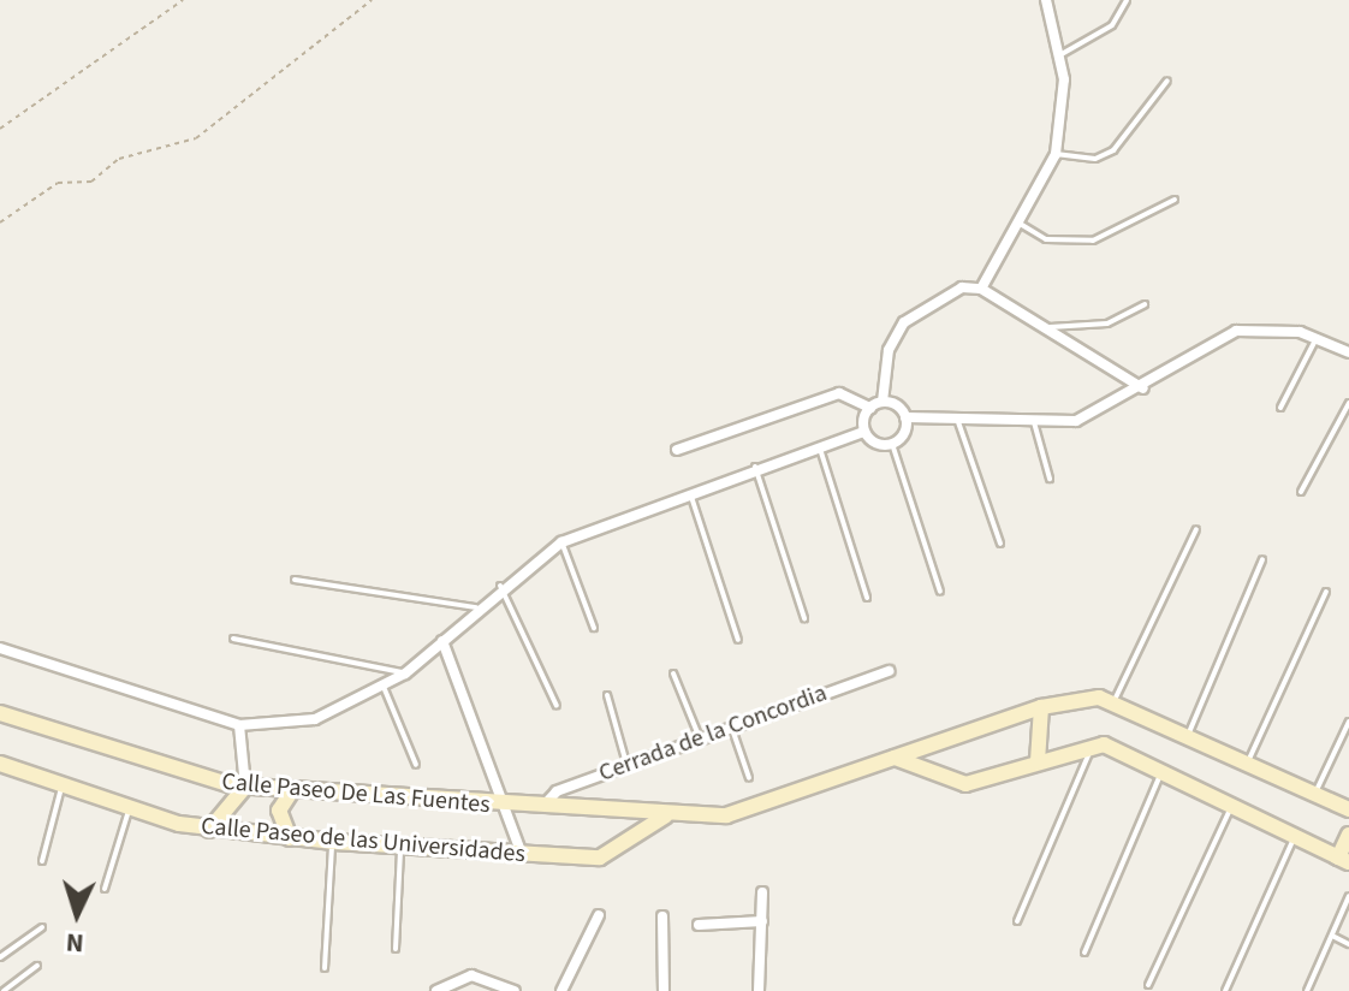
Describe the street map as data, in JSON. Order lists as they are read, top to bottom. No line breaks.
{"streets":{"street":["Cerrada de la Concordia","Calle Paseo De Las Fuentes","Calle Paseo de las Universidades"]},"crossings":[["Cerrada de la Concordia","Calle Paseo De Las Fuentes"],["Calle Paseo De Las Fuentes","Calle Paseo de las Universidades"]],"north":"bottom"}
